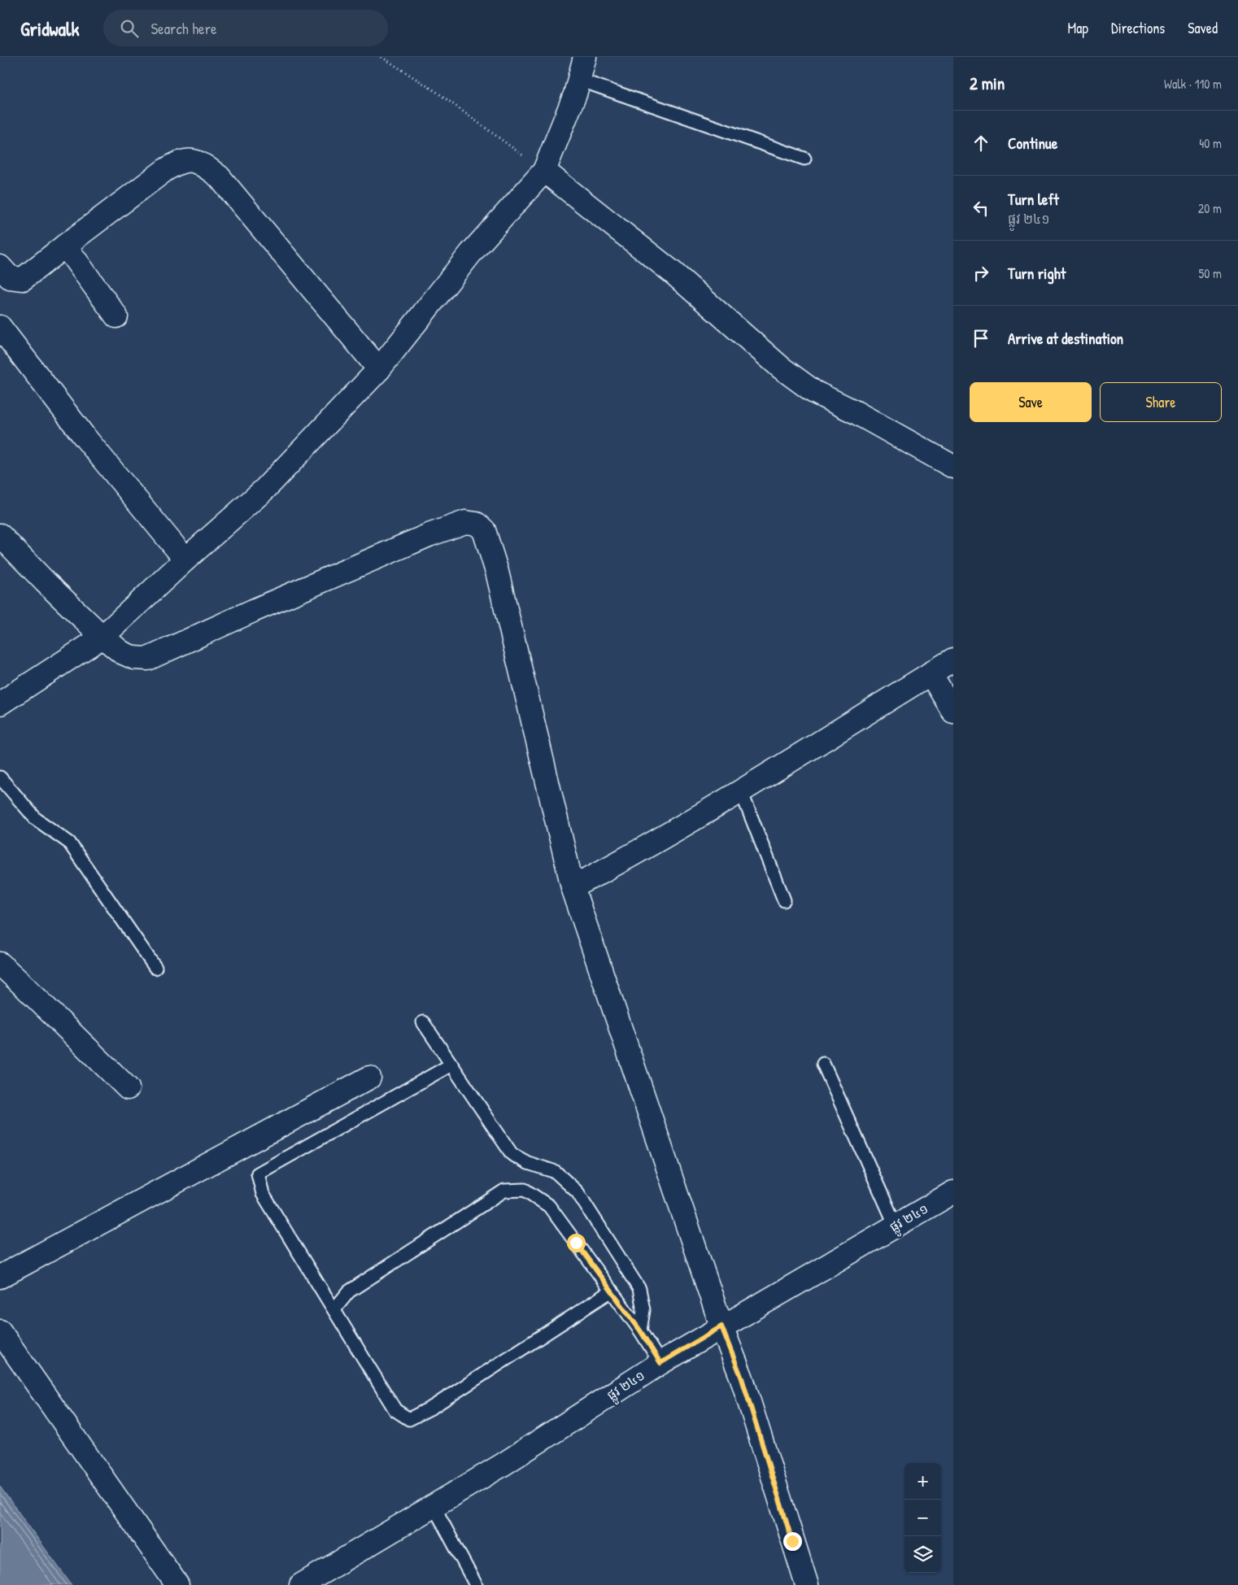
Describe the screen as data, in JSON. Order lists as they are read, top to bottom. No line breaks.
{"streets":{"street":["ផ្លូវ ២៤១"]},"page":{"header":"Gridwalk","search":"Search here","nav":["Map","Directions","Saved"],"heading":["2 min","Walk · 110 m"],"list":[["Continue","40 m"],["Turn left","ផ្លូវ ២៤១","20 m"],["Turn right","50 m"],"Arrive at destination"],"buttons":["Save","Share"],"map_buttons":["+","−"]}}
